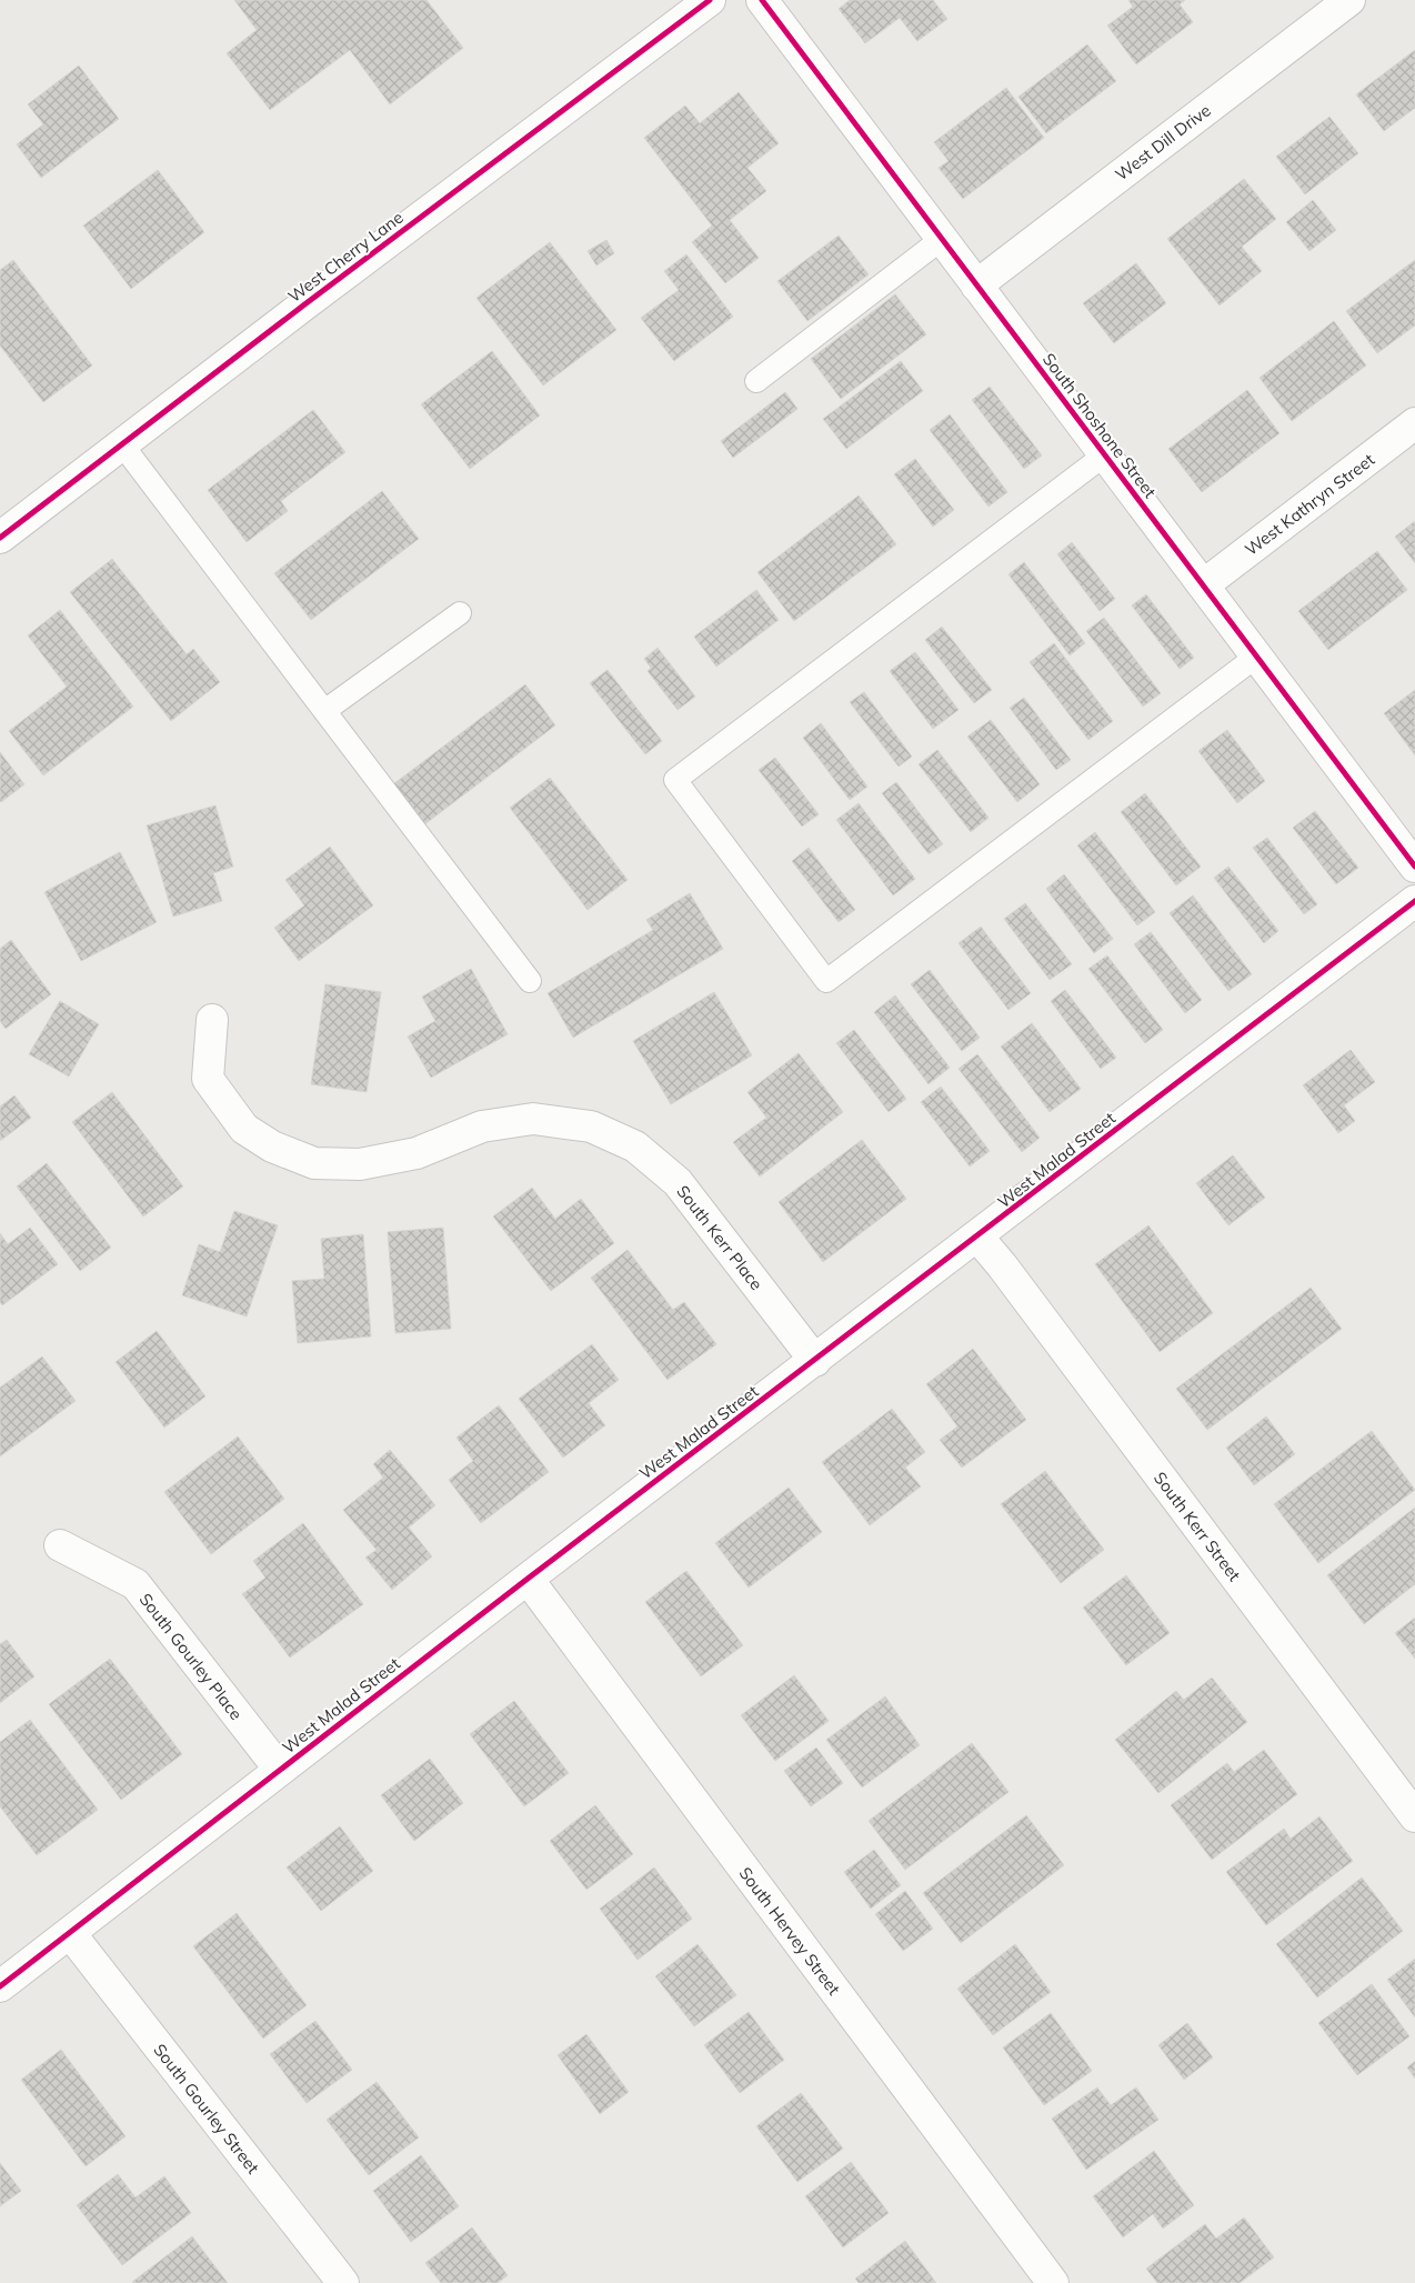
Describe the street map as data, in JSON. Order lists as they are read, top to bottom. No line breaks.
{"streets":{"street":["West Dill Drive","West Cherry Lane","South Shoshone Street","West Kathryn Street","West Malad Street","South Kerr Place","South Kerr Street","South Gourley Place","South Hervey Street","South Gourley Street"]},"crossings":[["West Dill Drive","South Shoshone Street"],["South Shoshone Street","West Kathryn Street"],["West Malad Street","South Kerr Place"],["West Malad Street","South Kerr Street"],["West Malad Street","South Gourley Place"],["West Malad Street","South Hervey Street"],["West Malad Street","South Gourley Street"]]}
